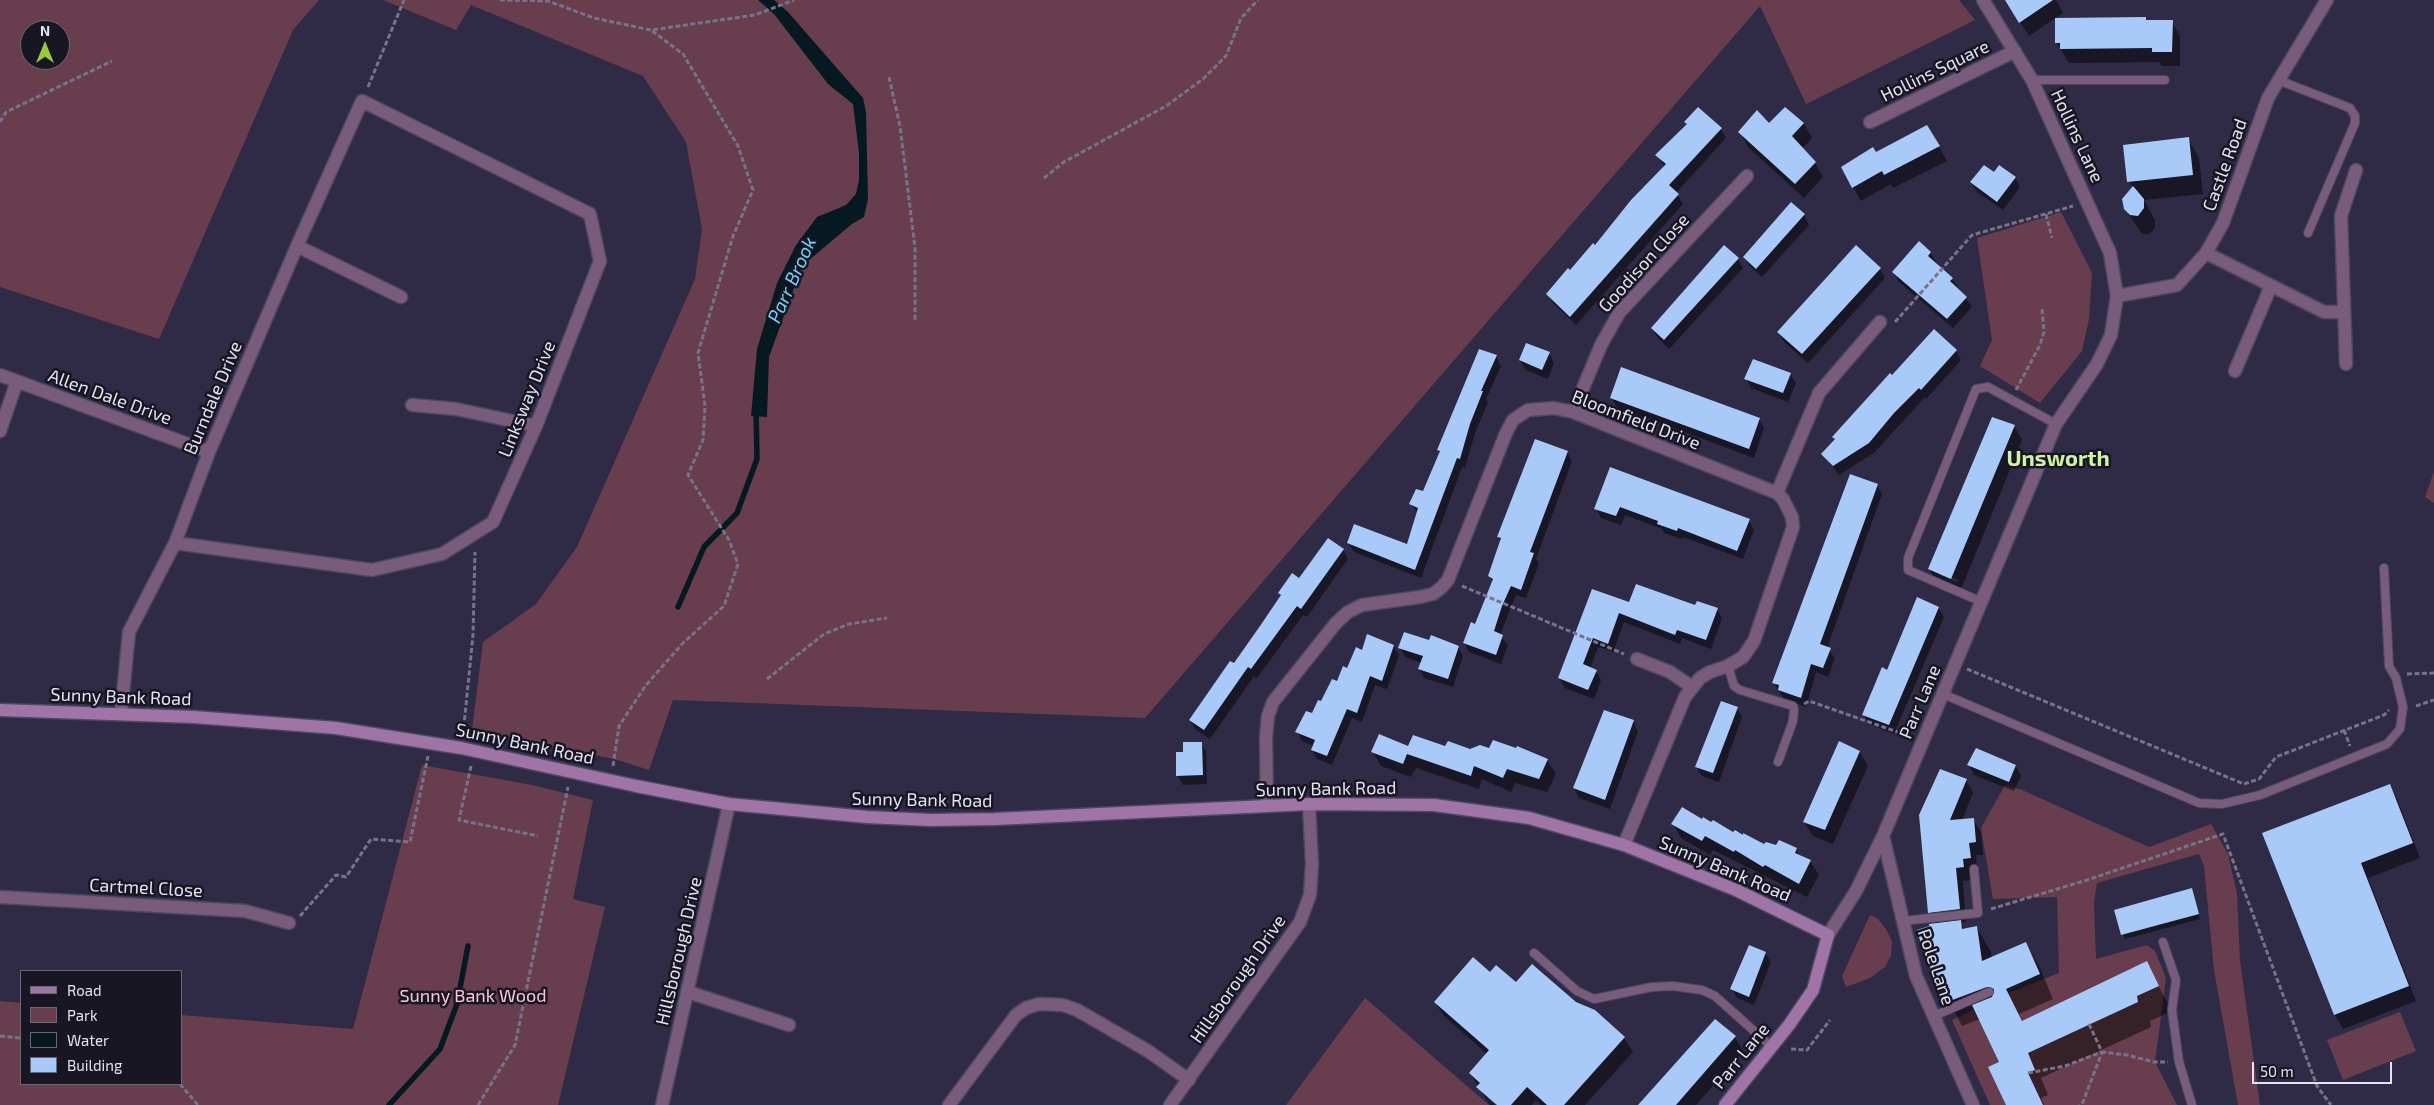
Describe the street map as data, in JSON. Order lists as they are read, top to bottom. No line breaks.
{"streets":{"street":["Hollins Square","Hollins Lane","Castle Road","Goodison Close","Allen Dale Drive","Burndale Drive","Linksway Drive","Bloomfield Drive","Sunny Bank Road","Parr Lane","Cartmel Close","Hillsborough Drive","Pole Lane"]},"crossings":[["Hollins Square","Hollins Lane"],["Hollins Lane","Castle Road"],["Hollins Lane","Parr Lane"],["Castle Road","Parr Lane"],["Goodison Close","Bloomfield Drive"],["Allen Dale Drive","Burndale Drive"],["Burndale Drive","Linksway Drive"],["Burndale Drive","Sunny Bank Road"],["Sunny Bank Road","Parr Lane"],["Sunny Bank Road","Hillsborough Drive"],["Parr Lane","Pole Lane"]],"districts":["Unsworth"],"water":["Parr Brook"],"parks":["Sunny Bank Wood"],"legend":["Road","Park","Water","Building"],"scale_bar":"50 m","north":"top"}
